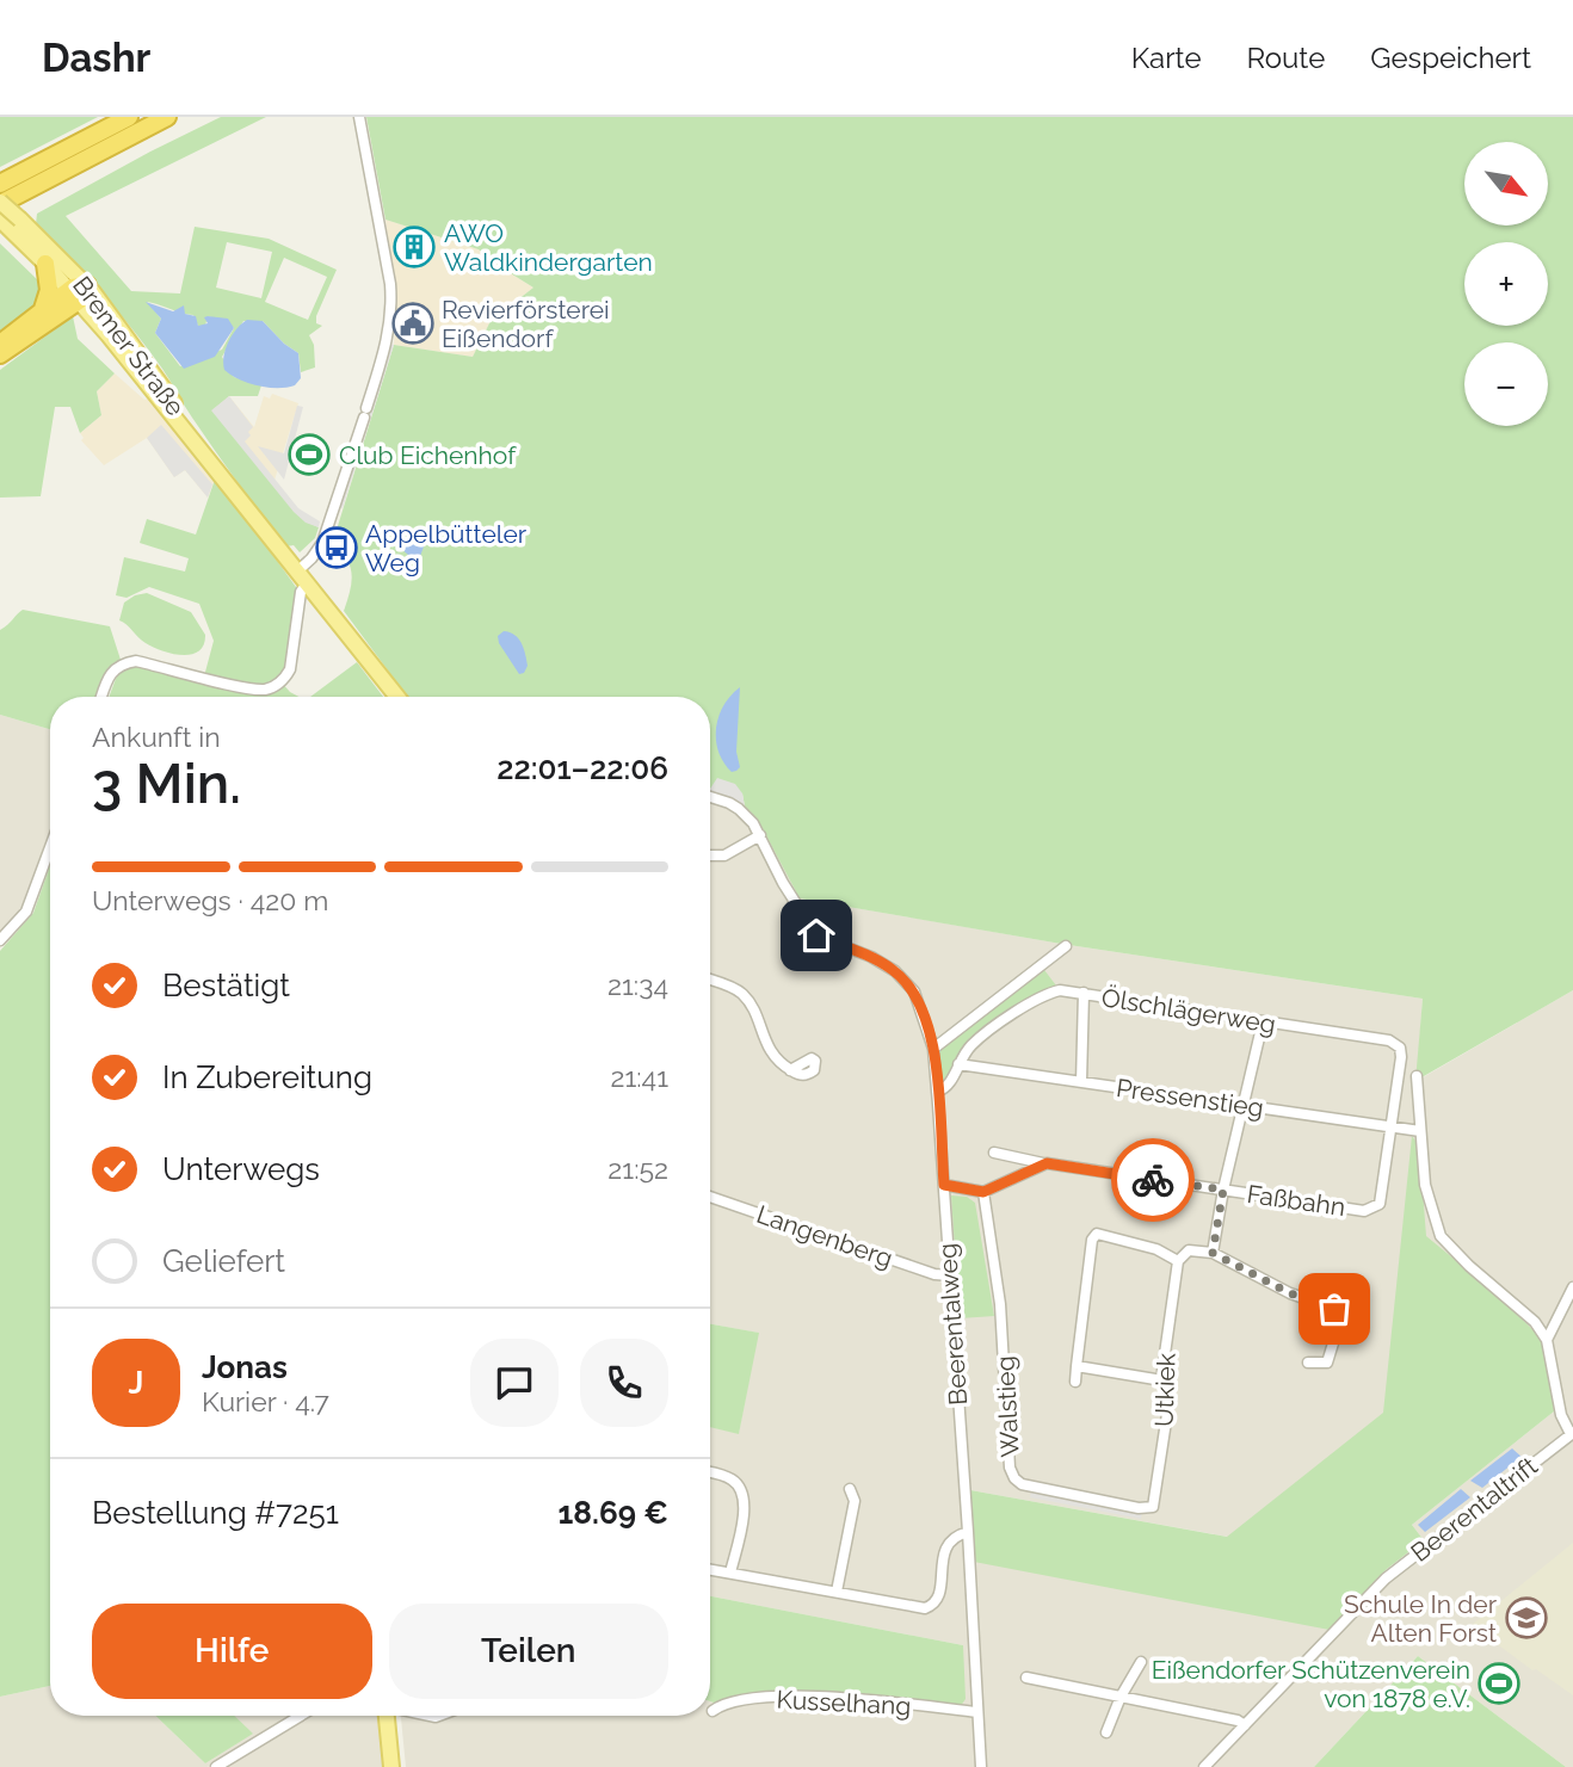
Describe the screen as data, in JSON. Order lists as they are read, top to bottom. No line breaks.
{"streets":{"main road":["Bremer Straße"],"street":["Ölschlägerweg","Pressenstieg","Faßbahn","Langenberg","Beerentalweg","Utkiek","Walstieg","Beerentaltrift","Kusselhang"]},"crossings":[["Ölschlägerweg","Pressenstieg"],["Ölschlägerweg","Faßbahn"],["Ölschlägerweg","Beerentalweg"],["Pressenstieg","Faßbahn"],["Langenberg","Beerentalweg"],["Beerentalweg","Kusselhang"],["Utkiek","Walstieg"]],"places":{"building":["AWO Waldkindergarten"],"public building":["Revierförsterei Eißendorf"],"sports":["Club Eichenhof","Eißendorfer Schützenverein von 1878 e.V."],"bus stop":["Appelbütteler Weg"],"school or university":["Schule In der Alten Forst"]},"north":"bottom right","page":{"header":"Dashr","nav":["Karte","Route","Gespeichert"],"map_buttons":["+","−"],"heading":["3 Min.","Ankunft in","22:01–22:06"],"panel":["Jonas","Kurier · 4.7","Bestellung #7251","18.69 €"],"bar":"Unterwegs · 420 m","list":[["Bestätigt","21:34"],["In Zubereitung","21:41"],["Unterwegs","21:52"],"Geliefert"],"round":"J","buttons":["Hilfe","Teilen"]}}
